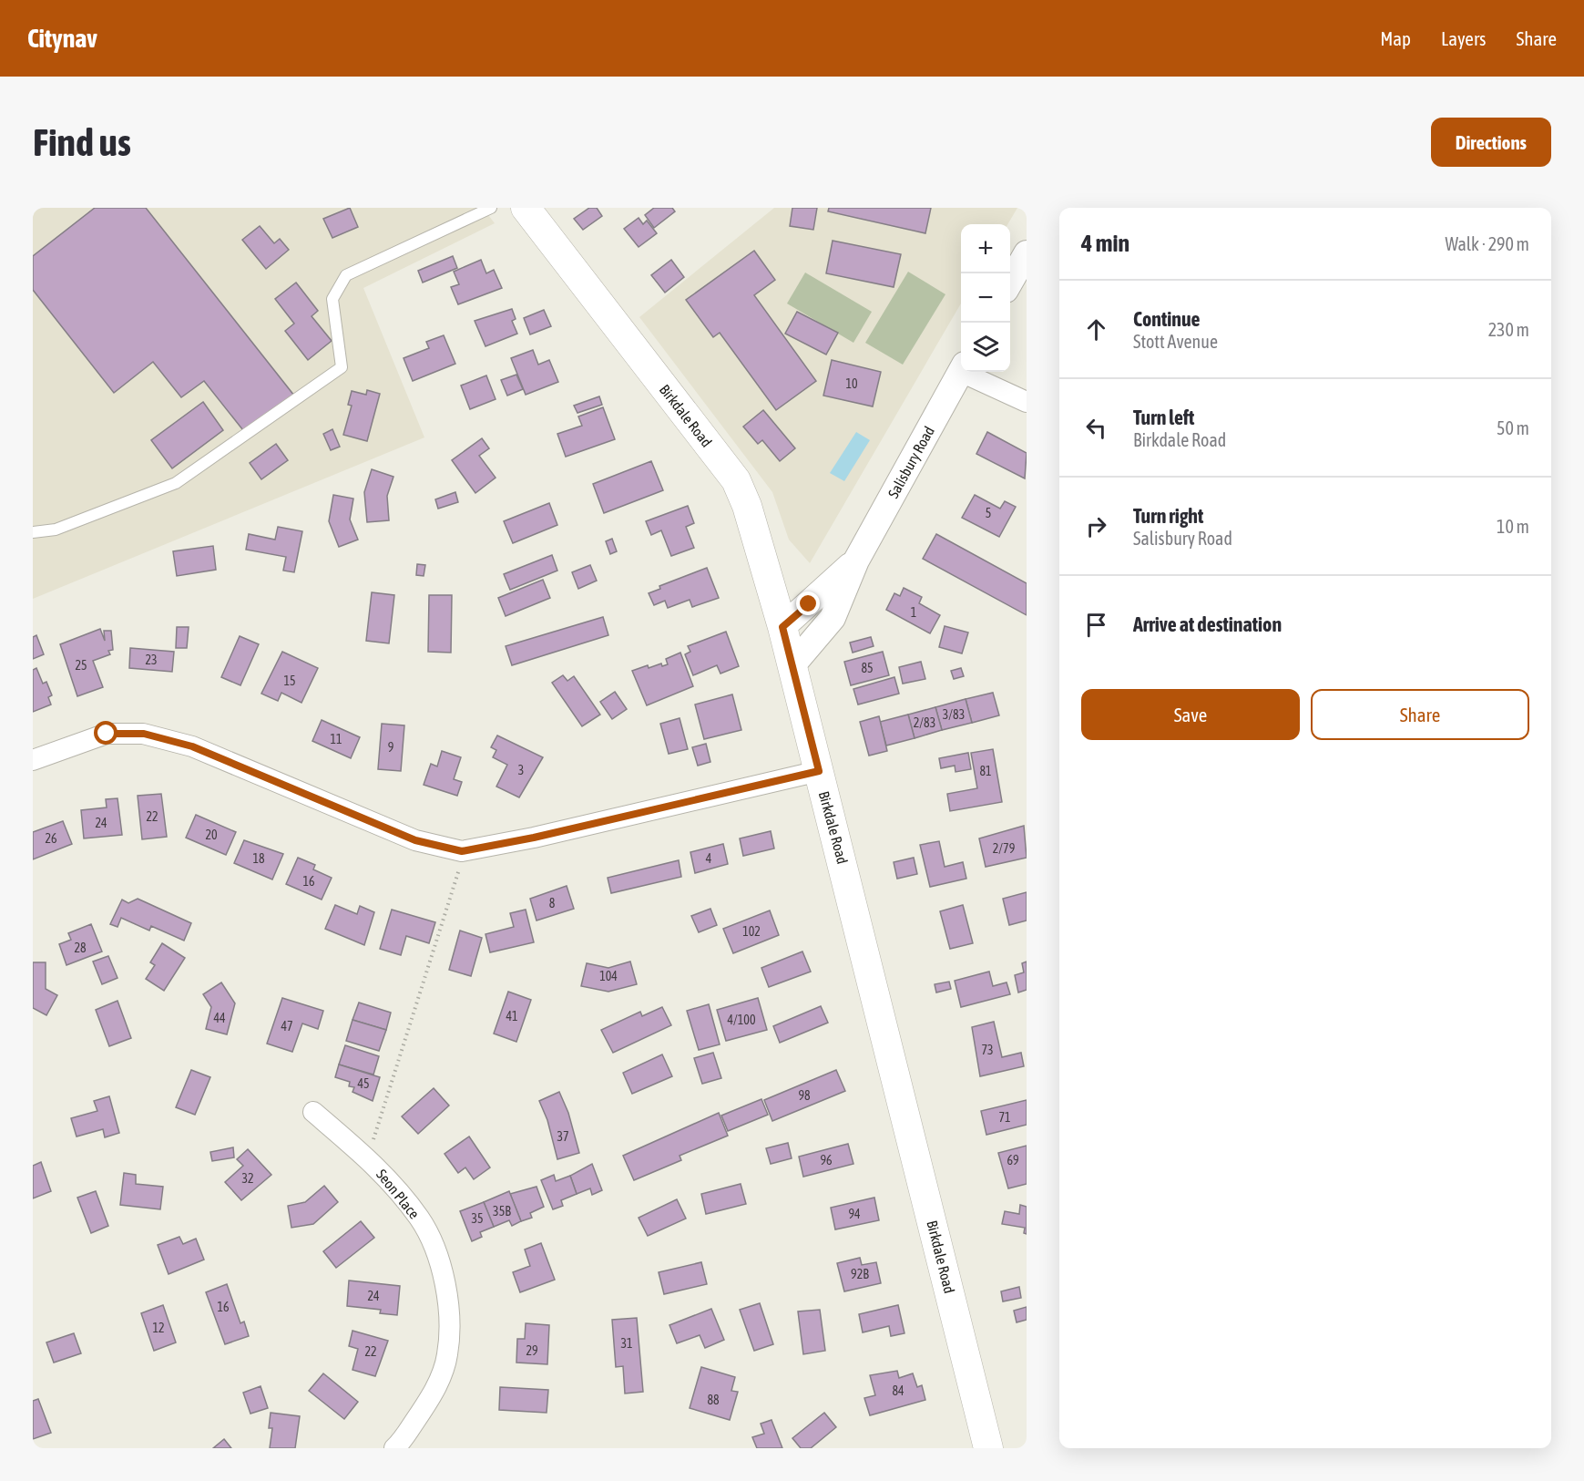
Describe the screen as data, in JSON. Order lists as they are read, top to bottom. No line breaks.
{"streets":{"main road":["Birkdale Road"],"street":["Salisbury Road","Seon Place"]},"crossings":[["Birkdale Road","Salisbury Road"]],"house_numbers":["10","5","1","23","25","85","15","3/83","2/83","11","9","3","81","22","24","20","26","2/79","18","4","16","8","102","28","104","41","44","4/100","47","73","45","98","71","37","96","69","32","35B","94","35","92B","24","16","12","31","29","22","84","88"],"page":{"header":"Citynav","nav":["Map","Layers","Share"],"buttons":["Directions",["Save","Share"]],"title":"Find us","heading":["4 min","Walk · 290 m"],"map_buttons":["+","−"],"list":[["Continue","Stott Avenue","230 m"],["Turn left","Birkdale Road","50 m"],["Turn right","Salisbury Road","10 m"],"Arrive at destination"]}}
